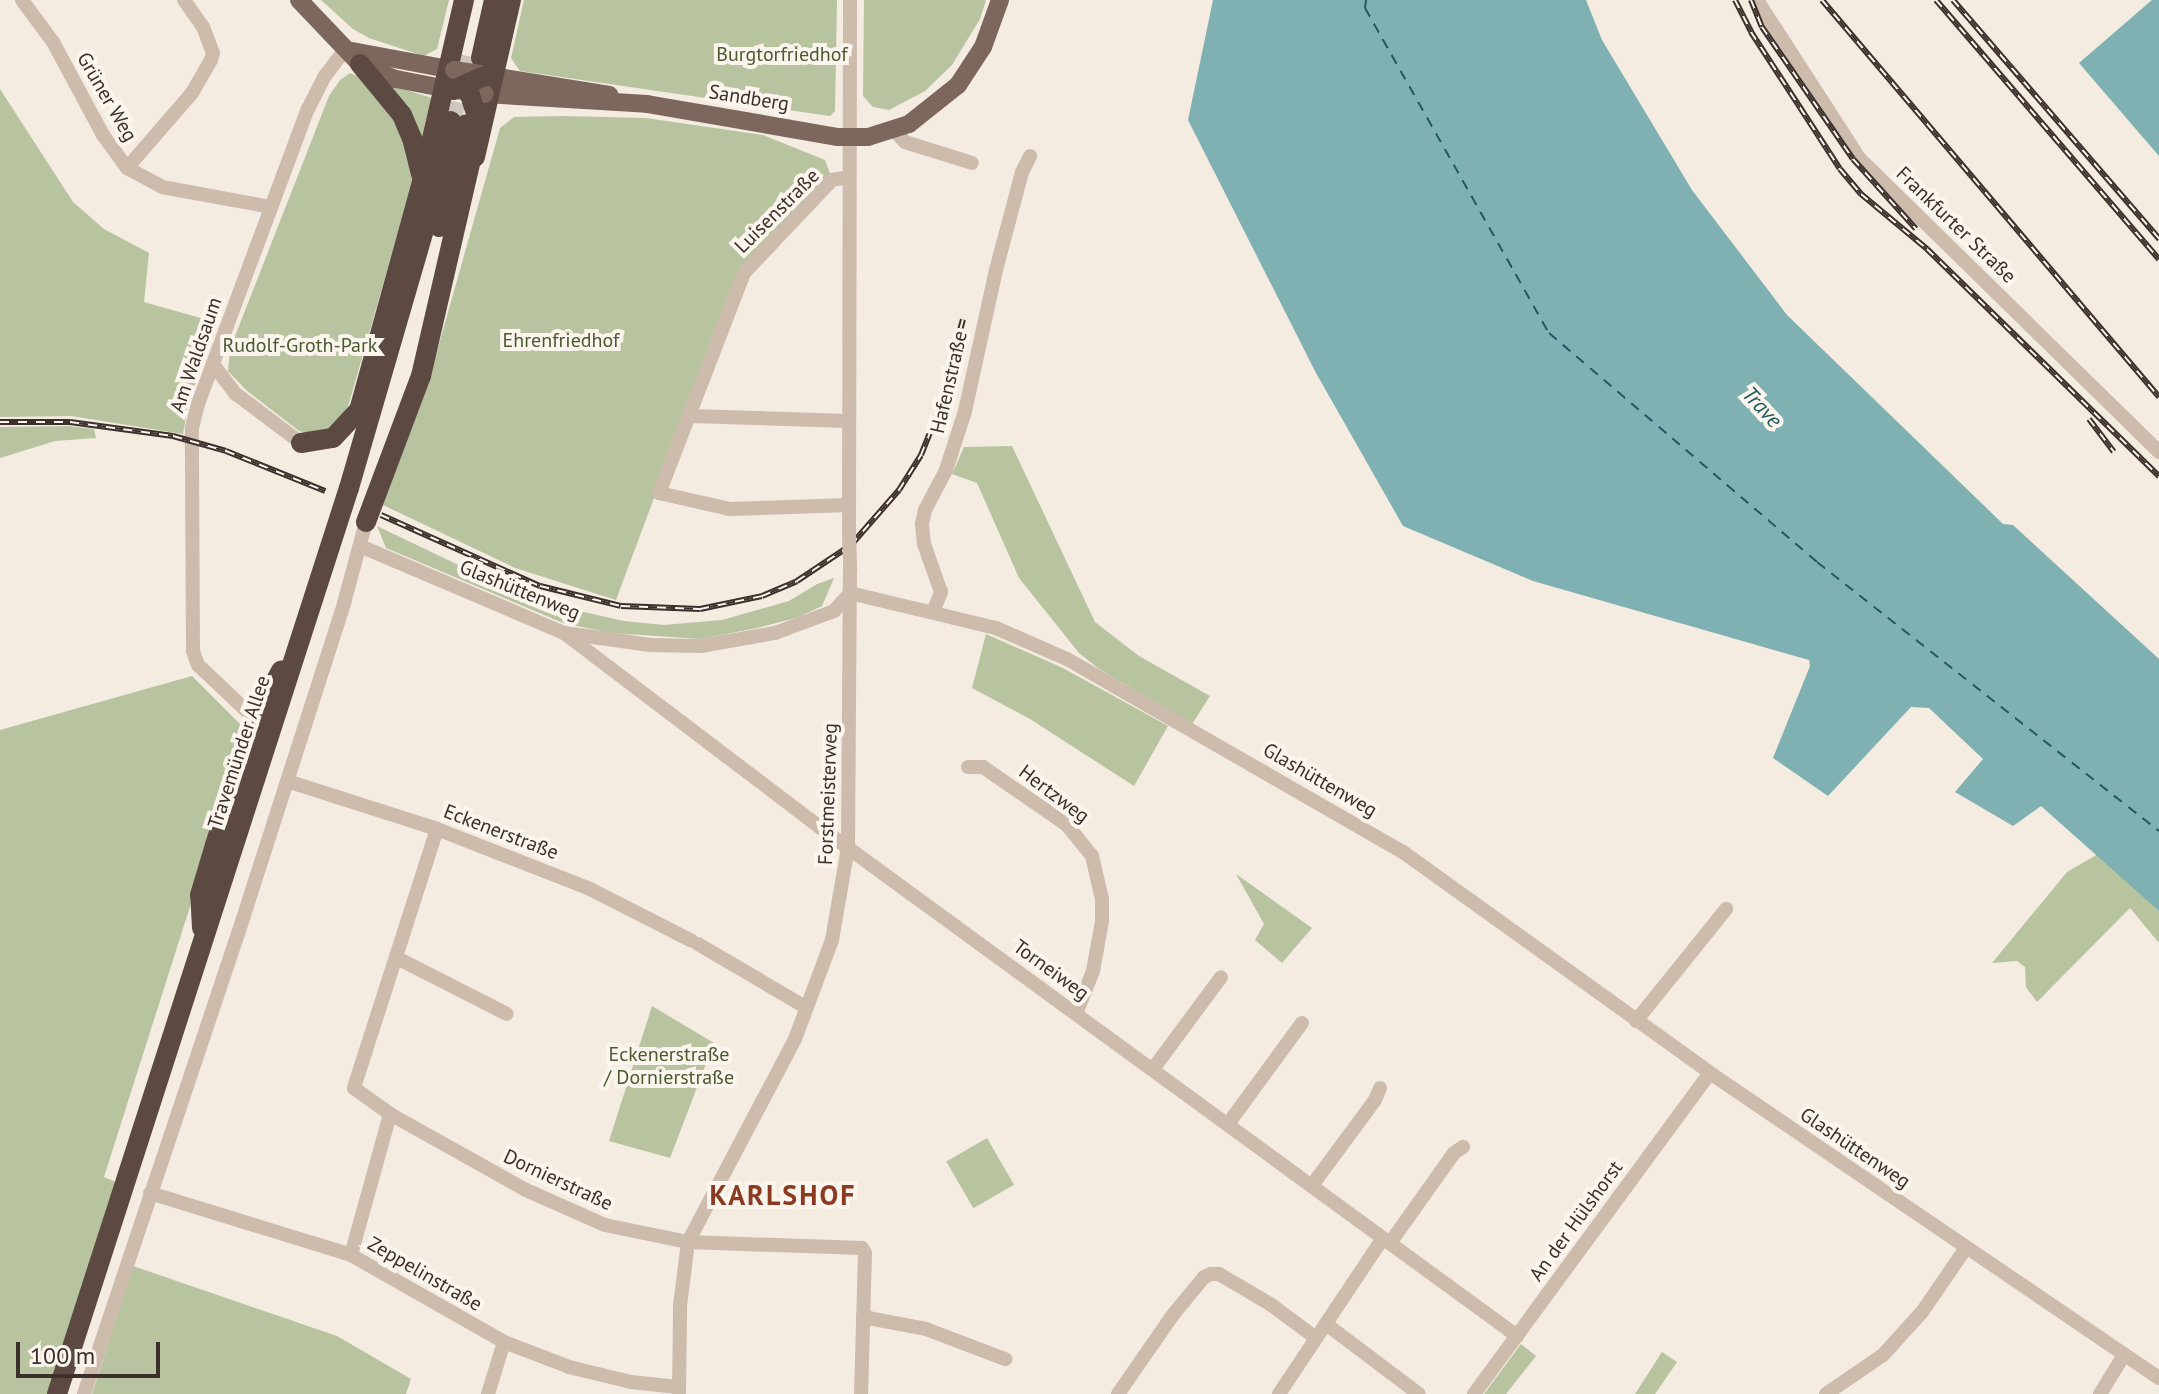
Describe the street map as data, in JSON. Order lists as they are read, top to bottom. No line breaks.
{"streets":{"highway":["Travemünder Allee"],"main road":["Sandberg"],"street":["Grüner Weg","Luisenstraße","Frankfurter Straße","Am Waldsaum","Hafenstraße","Glashüttenweg","Forstmeisterweg","Hertzweg","Eckenerstraße","Torneiweg","Dornierstraße","An der Hülshorst","Zeppelinstraße"]},"crossings":[["Grüner Weg","Am Waldsaum"],["Sandberg","Luisenstraße"],["Sandberg","Travemünder Allee"],["Luisenstraße","Glashüttenweg"],["Luisenstraße","Forstmeisterweg"],["Hafenstraße","Glashüttenweg"],["Glashüttenweg","Forstmeisterweg"],["Glashüttenweg","Torneiweg"],["Glashüttenweg","An der Hülshorst"],["Forstmeisterweg","Eckenerstraße"],["Forstmeisterweg","Torneiweg"],["Forstmeisterweg","Dornierstraße"],["Forstmeisterweg","Zeppelinstraße"],["Hertzweg","Torneiweg"],["Torneiweg","An der Hülshorst"]],"districts":["KARLSHOF"],"water":["Trave"],"parks":["Burgtorfriedhof","Ehrenfriedhof","Rudolf-Groth-Park","Eckenerstraße / Dornierstraße"],"scale_bar":"100 m"}
